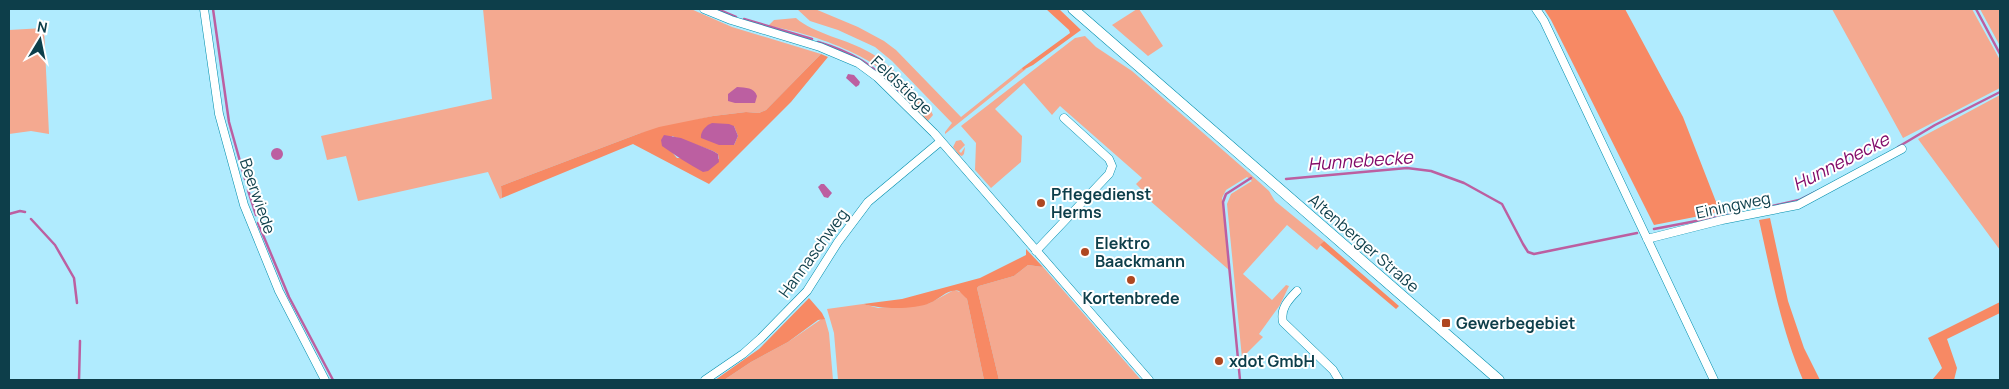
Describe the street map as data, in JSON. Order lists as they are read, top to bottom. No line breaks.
{"streets":{"main road":["Altenberger Straße"],"street":["Feldstiege","Beerwiede","Einingweg","Hannaschweg"]},"crossings":[["Feldstiege","Hannaschweg"]],"water":["Hunnebecke"],"places":{"other":["Pflegedienst Herms","Elektro Baackmann","Kortenbrede","xdot GmbH"],"transit":["Gewerbegebiet"]},"north":"top"}
